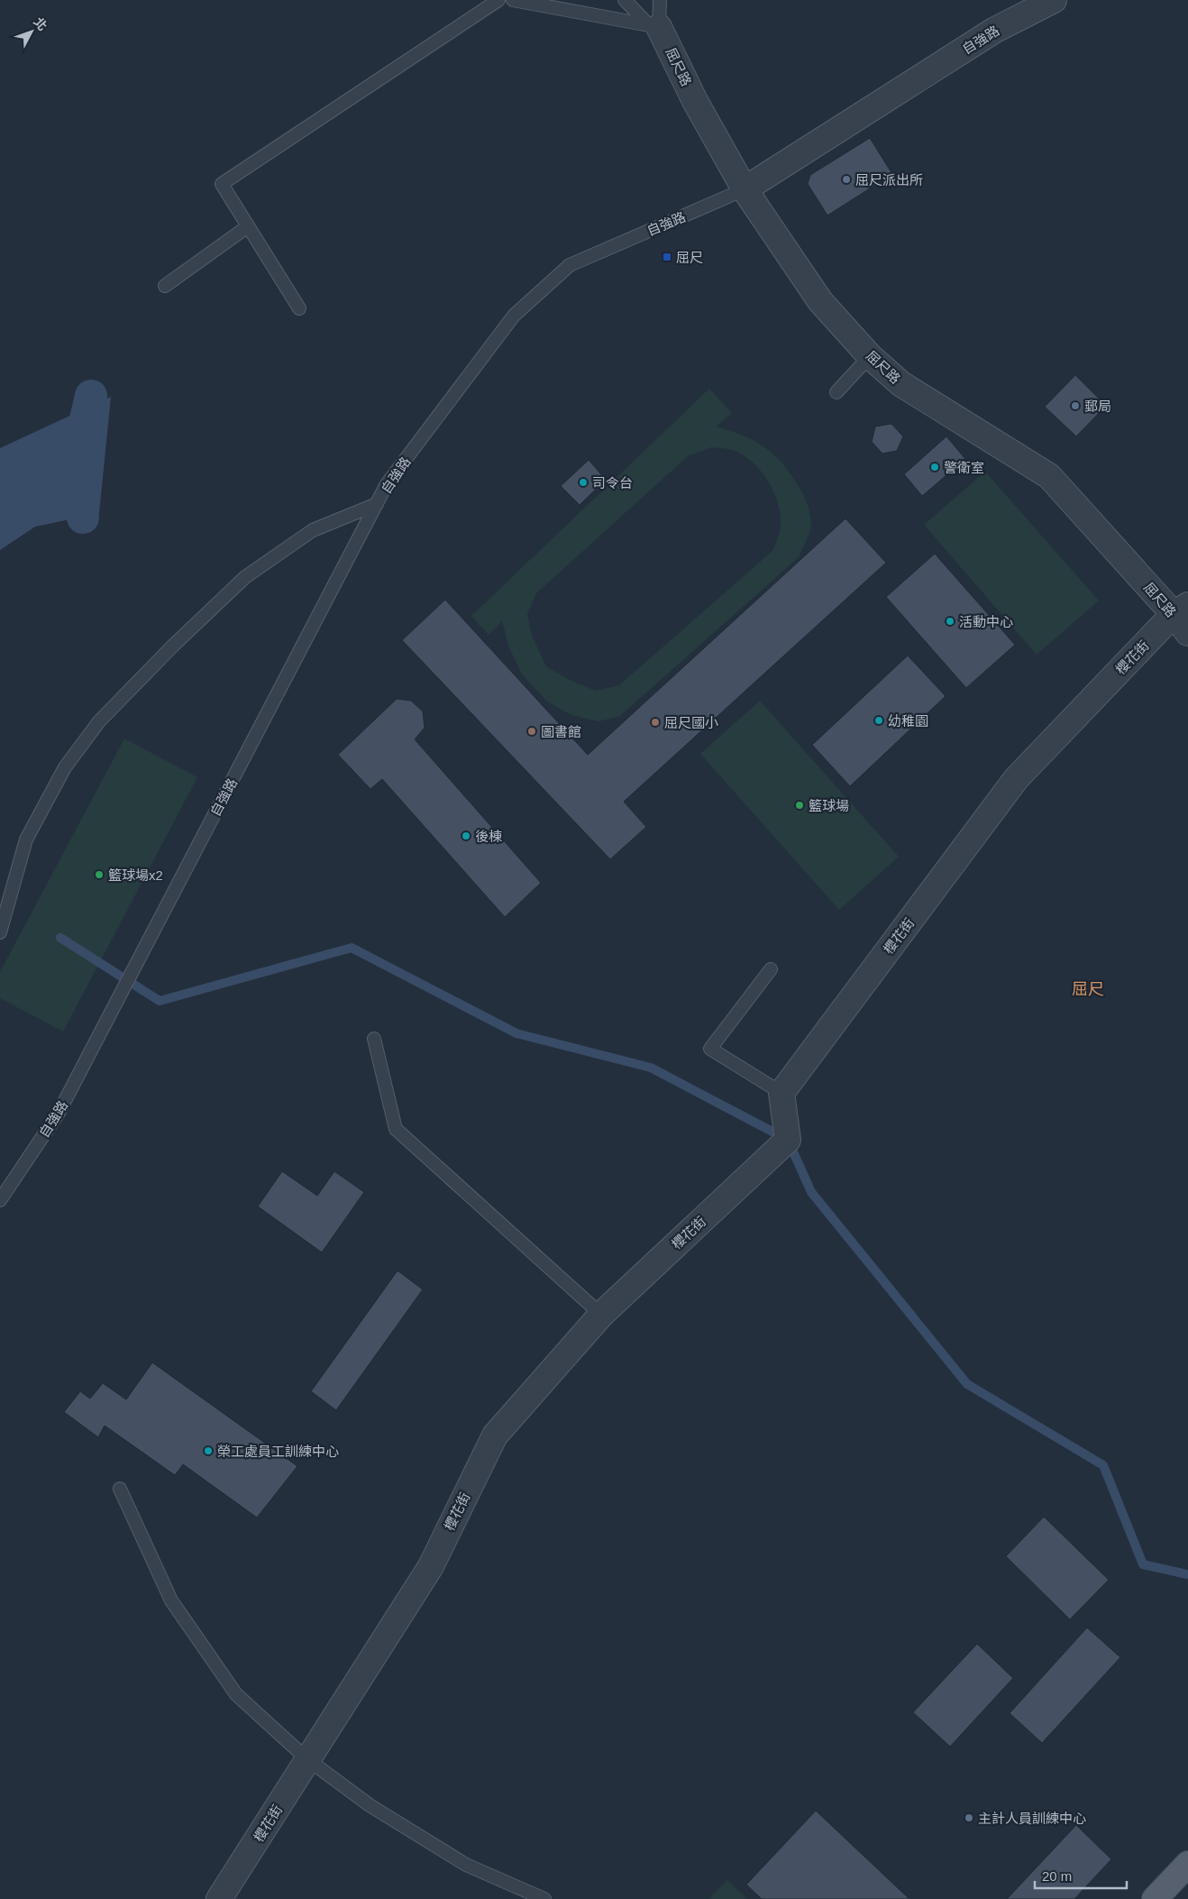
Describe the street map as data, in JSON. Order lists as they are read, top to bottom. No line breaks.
{"streets":{"street":["自強路","屈尺路","櫻花街"]},"crossings":[["自強路","屈尺路"],["屈尺路","櫻花街"]],"districts":["屈尺"],"places":{"other":["屈尺派出所","郵局","警衛室","司令台","活動中心","幼稚園","屈尺國小","圖書館","籃球場","後棟","籃球場x2","榮工處員工訓練中心","主計人員訓練中心"],"transit":["屈尺"]},"scale_bar":"20 m","north":"top right"}
